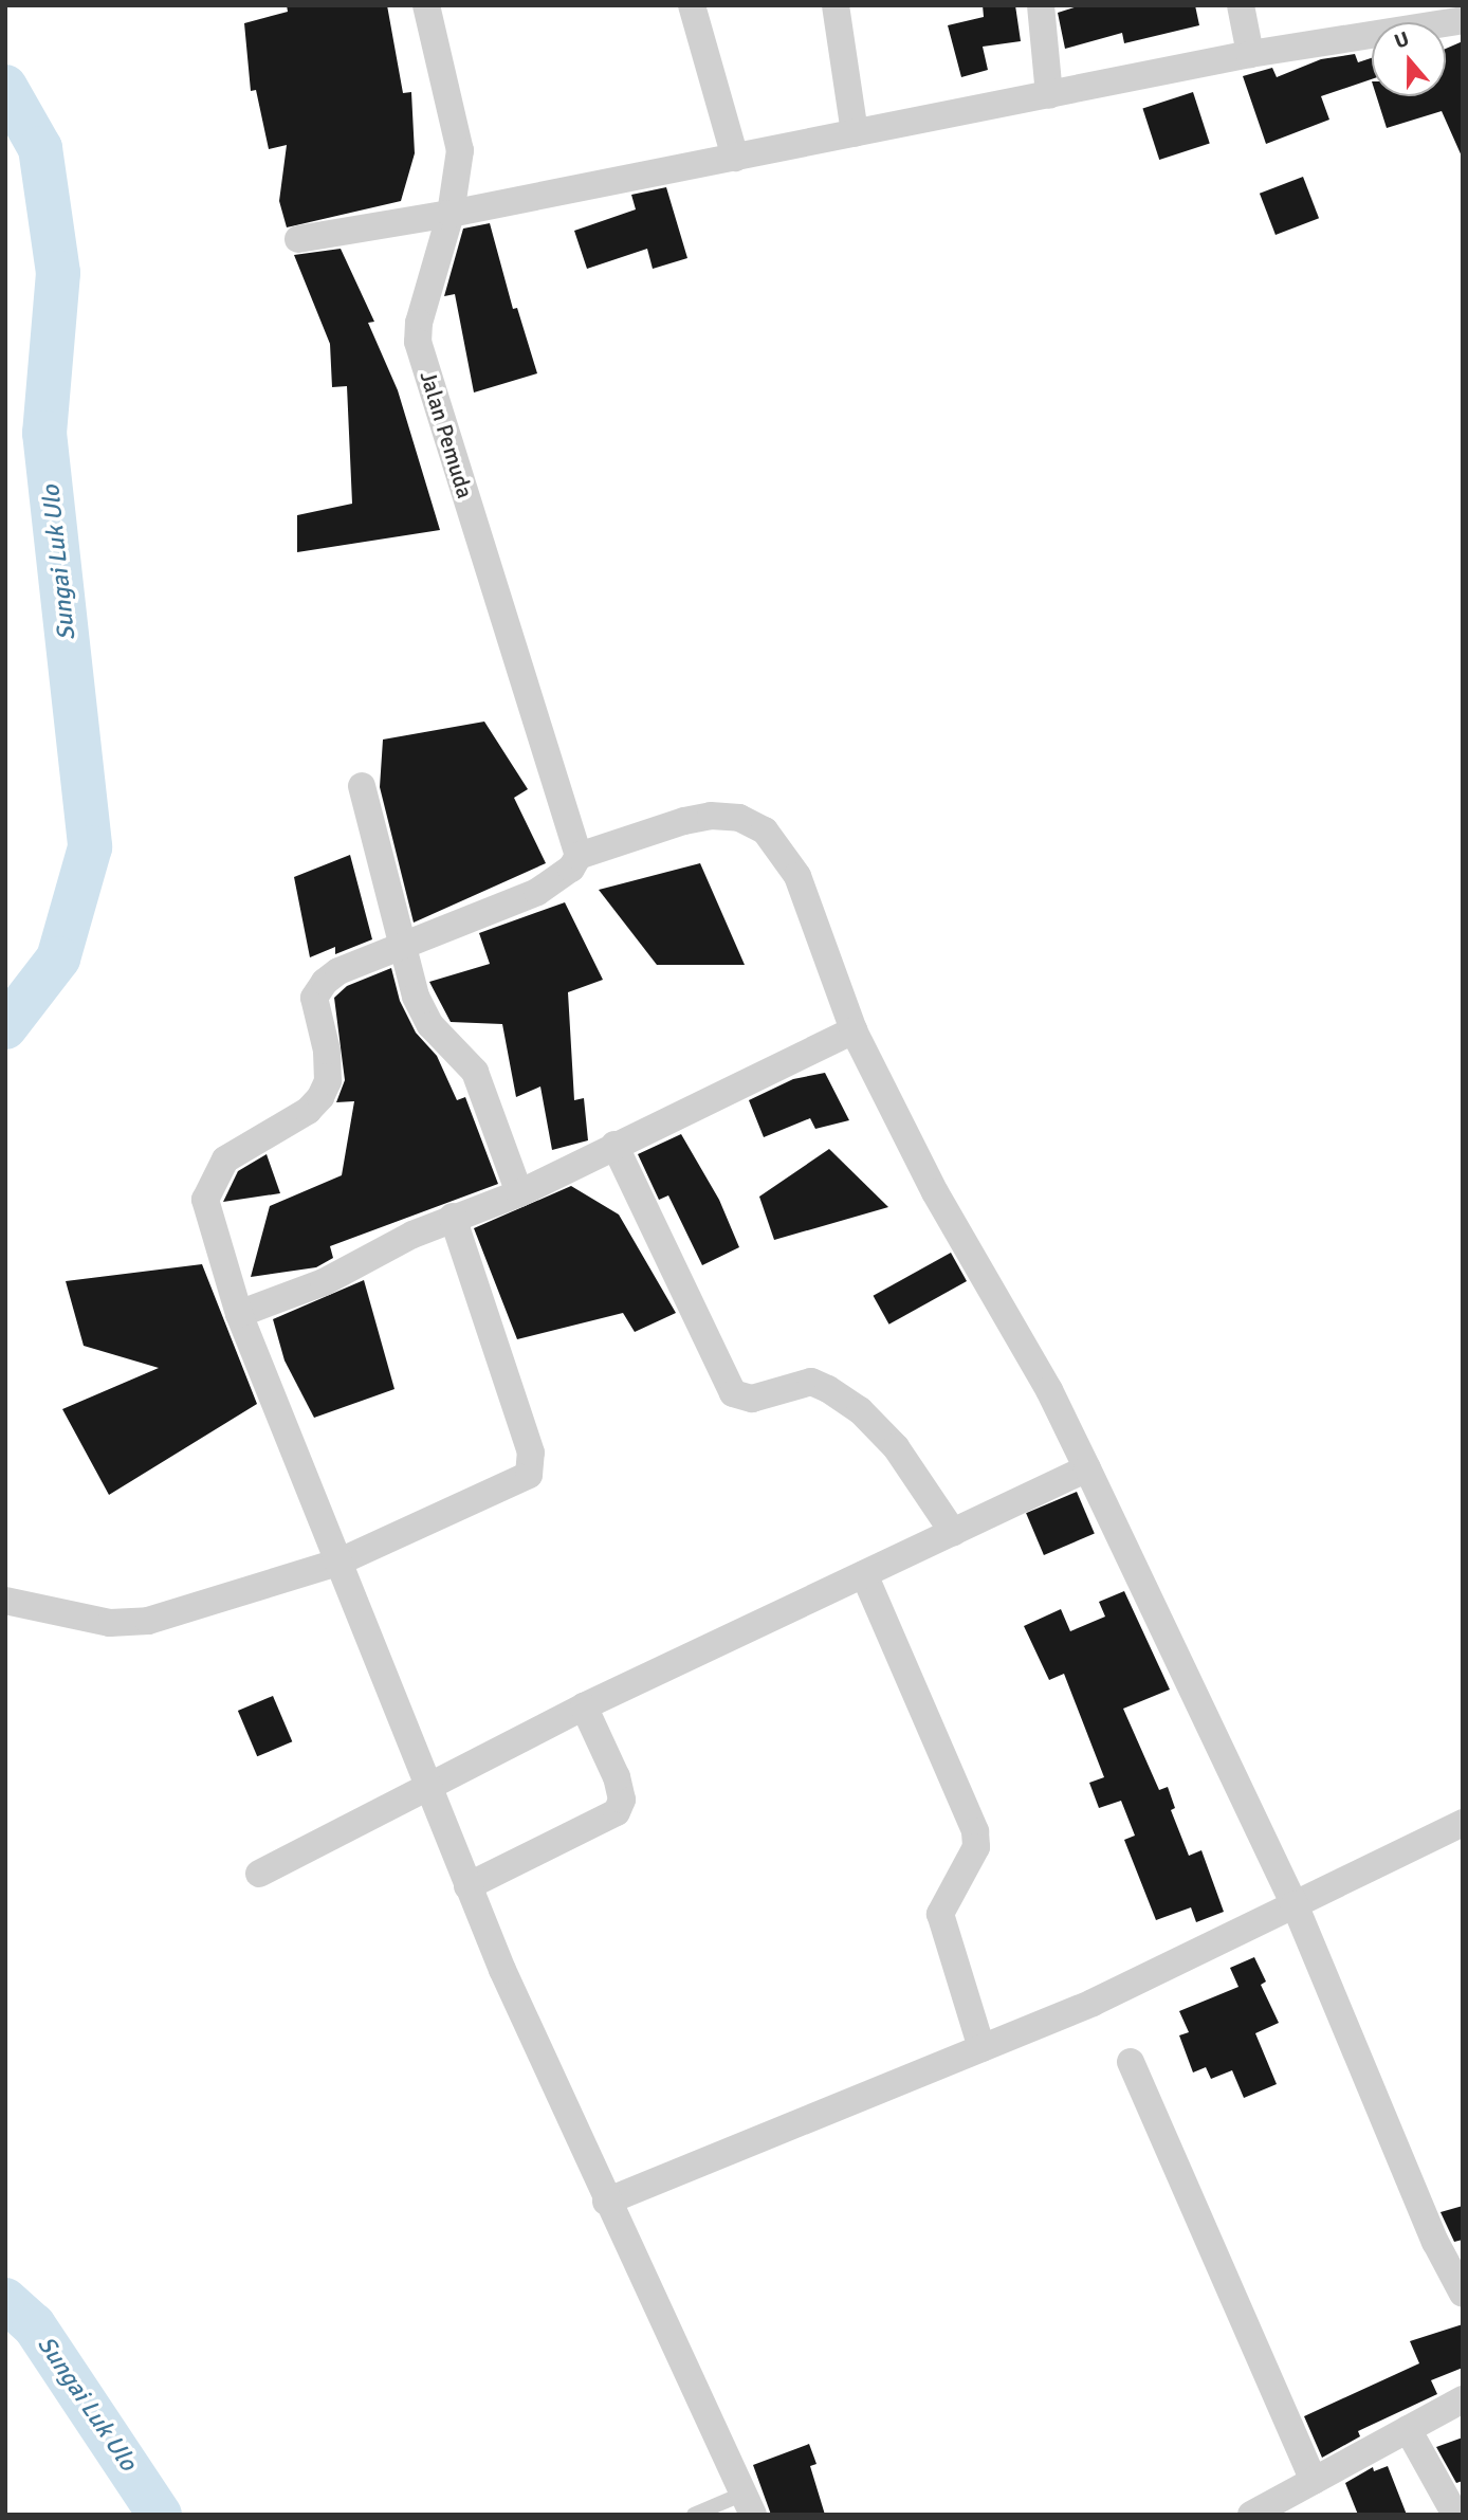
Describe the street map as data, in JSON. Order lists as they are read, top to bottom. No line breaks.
{"streets":{"street":["Jalan Pemuda"]},"water":["Sungai Luk Ulo"],"north":"top"}
